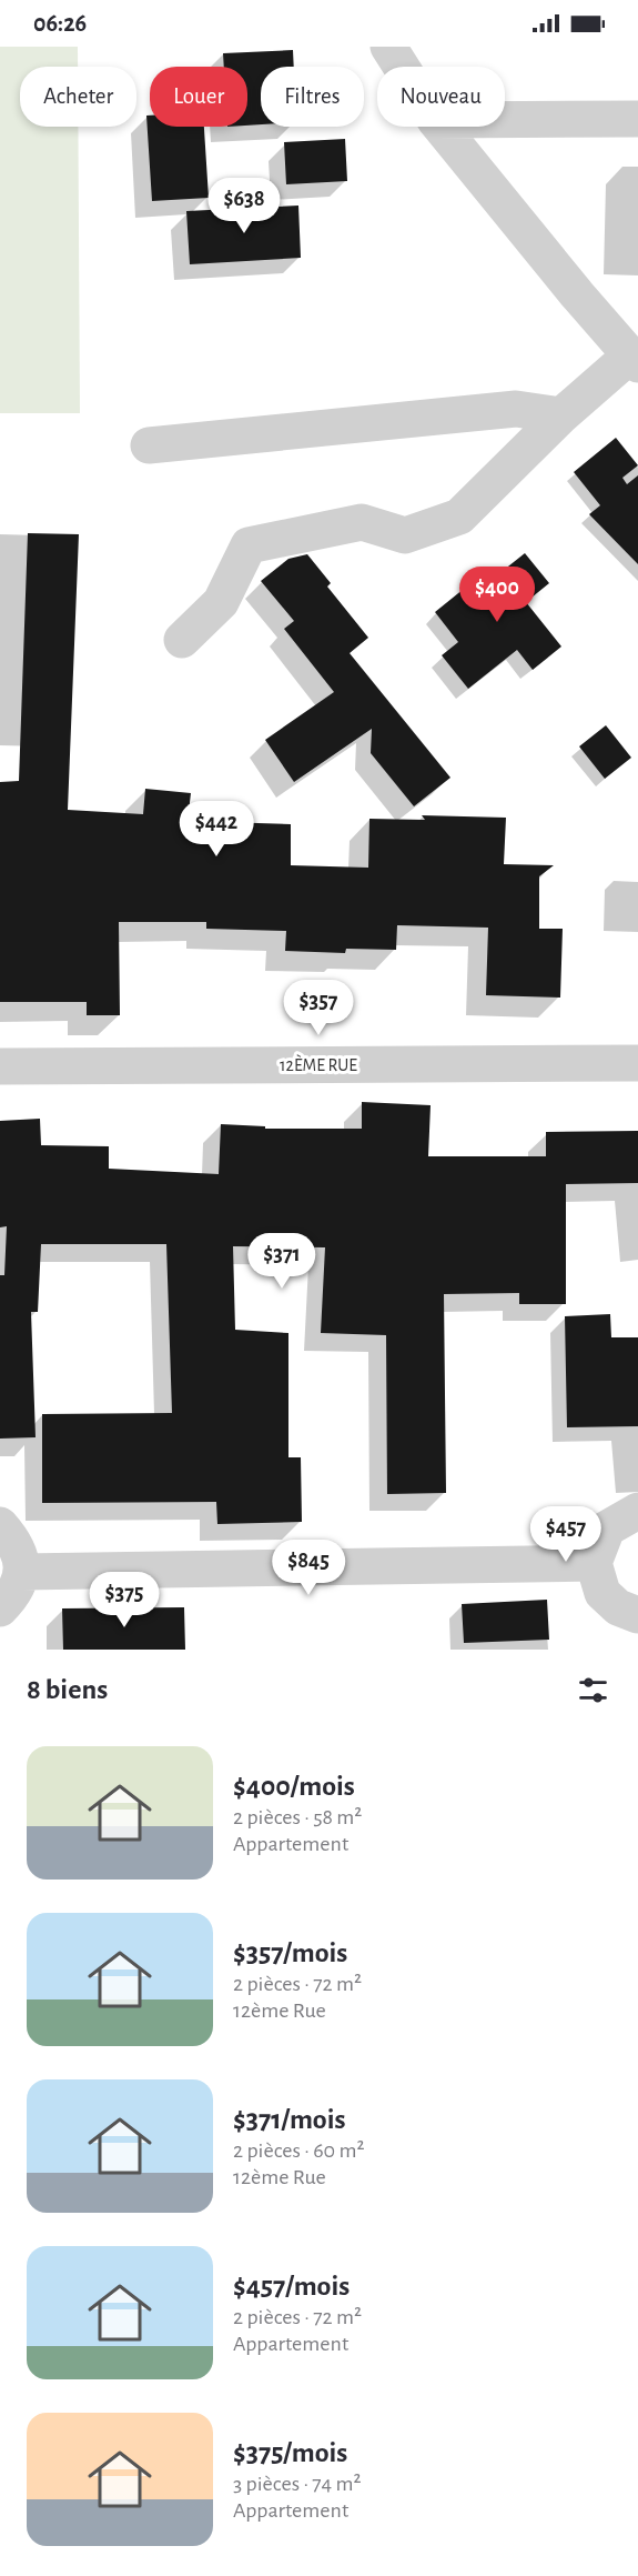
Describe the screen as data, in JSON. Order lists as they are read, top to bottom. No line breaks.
{"streets":{"street":["12ÈME RUE"]},"page":{"status":"06:26","chip":["Acheter","Louer","Filtres","Nouveau"],"price":["$638","$400","$442","$357","$371","$457","$845","$375"],"heading":"8 biens","list":[{"name":"$400/mois","note":"2 pièces · 58 m² · Appartement"},{"name":"$357/mois","note":"2 pièces · 72 m² · 12ème Rue"},{"name":"$371/mois","note":"2 pièces · 60 m² · 12ème Rue"},{"name":"$457/mois","note":"2 pièces · 72 m² · Appartement"},{"name":"$375/mois","note":"3 pièces · 74 m² · Appartement"}]}}
